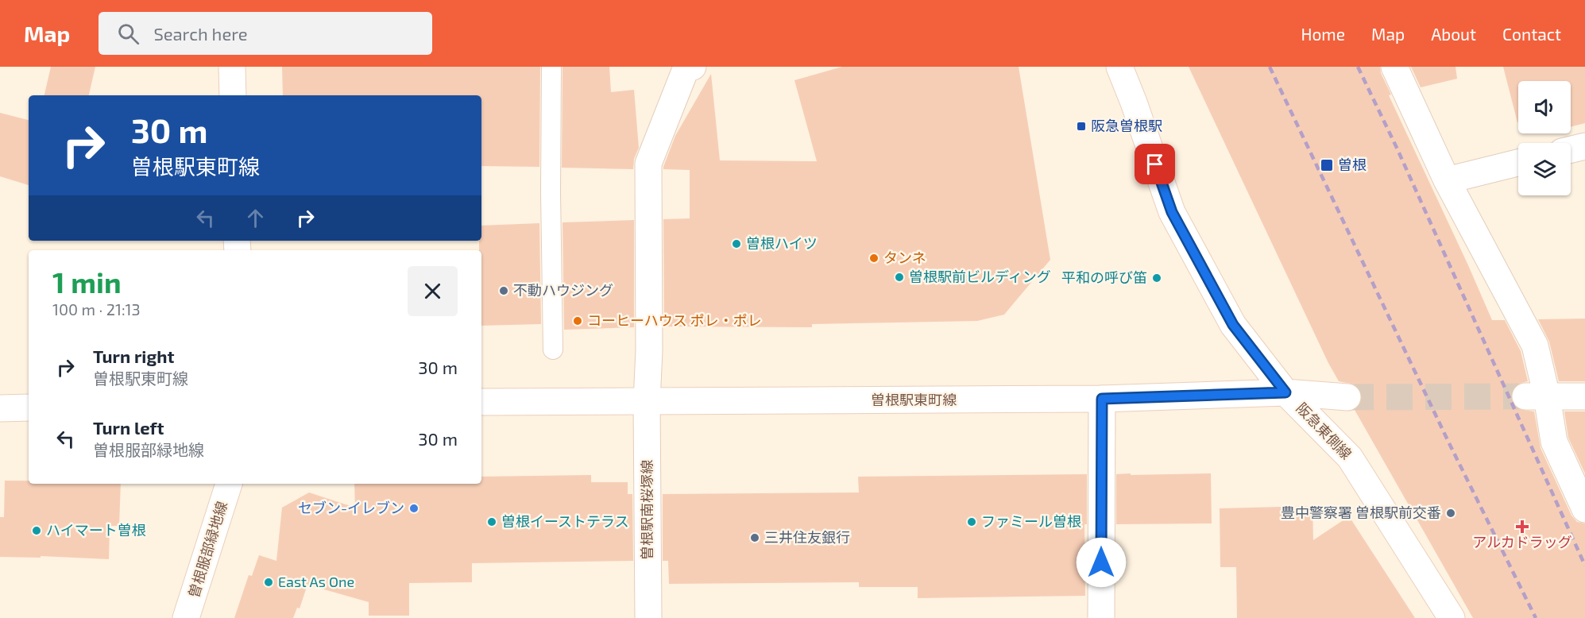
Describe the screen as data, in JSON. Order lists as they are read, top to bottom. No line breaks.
{"streets":{"street":["曽根駅東町線","阪急東側線","曽根駅南桜塚線","曽根服部緑地線"]},"crossings":[["曽根駅東町線","阪急東側線"],["曽根駅東町線","曽根駅南桜塚線"]],"places":{"transit":["阪急曽根駅","曽根"],"other":["曽根ハイツ","タンネ","曽根駅前ビルディング","平和の呼び笛","不動ハウジング","コーヒーハウス ポレ・ポレ","セブン-イレブン","豊中警察署 曽根駅前交番","曽根イーストテラス","ファミール曽根","ハイマート曽根","三井住友銀行","East As One"],"health":["アルカドラッグ"]},"page":{"header":"Map","search":"Search here","nav":["Home","Map","About","Contact"],"turn":["30 m","曽根駅東町線"],"heading":["1 min","100 m · 21:13"],"list":[{"name":"Turn right","note":"曽根駅東町線","value":"30 m"},{"name":"Turn left","note":"曽根服部緑地線","value":"30 m"}]}}
